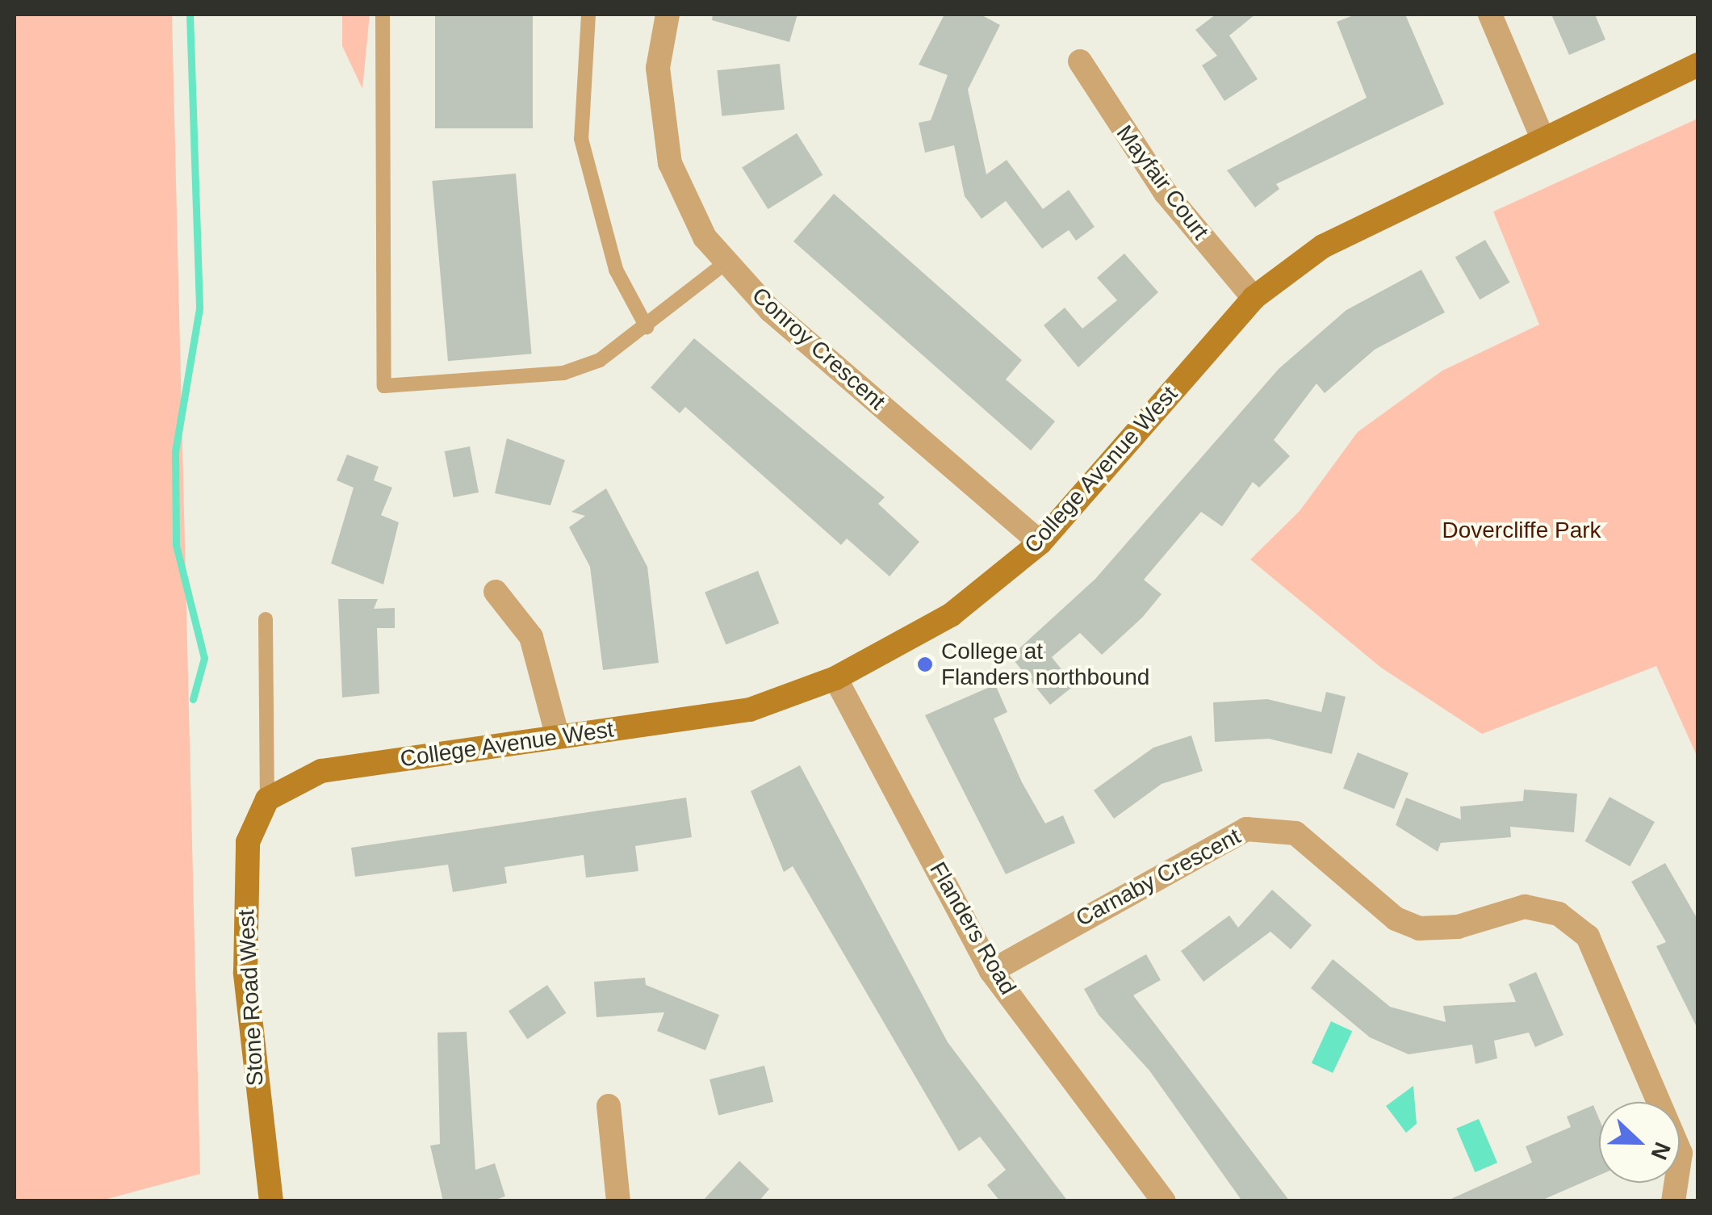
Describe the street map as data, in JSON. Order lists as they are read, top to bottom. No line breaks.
{"streets":{"street":["Mayfair Court","Conroy Crescent","College Avenue West","Carnaby Crescent","Flanders Road","Stone Road West"]},"crossings":[["Mayfair Court","College Avenue West"],["Conroy Crescent","College Avenue West"],["College Avenue West","Flanders Road"],["College Avenue West","Stone Road West"],["Carnaby Crescent","Flanders Road"]],"parks":["Dovercliffe Park"],"places":["College at Flanders northbound"],"north":"right"}
